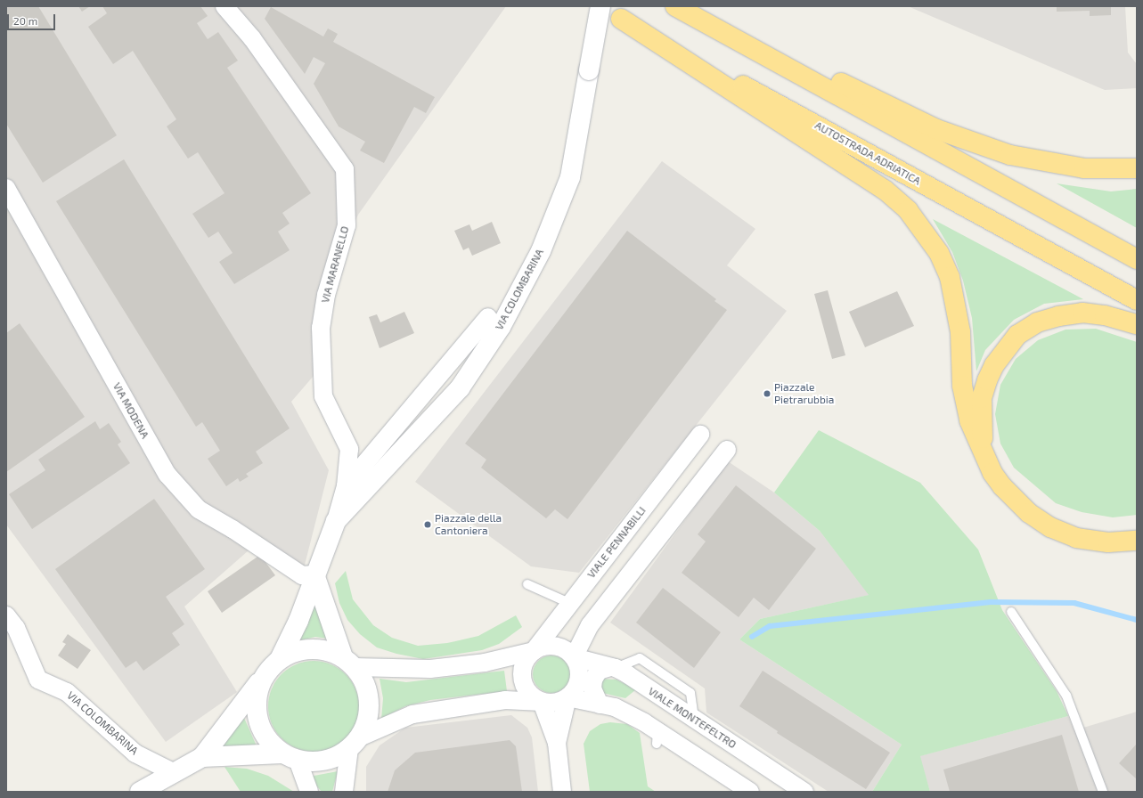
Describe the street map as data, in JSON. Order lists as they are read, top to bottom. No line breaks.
{"streets":{"highway":["AUTOSTRADA ADRIATICA"],"street":["VIA MARANELLO","VIA COLOMBARINA","VIA MODENA","VIALE PENNABILLI","VIALE MONTEFELTRO"]},"crossings":[["AUTOSTRADA ADRIATICA","VIA COLOMBARINA"],["VIA MARANELLO","VIA COLOMBARINA"],["VIA COLOMBARINA","VIA MODENA"],["VIALE PENNABILLI","VIALE MONTEFELTRO"]],"places":["Piazzale Pietrarubbia","Piazzale della Cantoniera"],"scale_bar":"20 m"}
